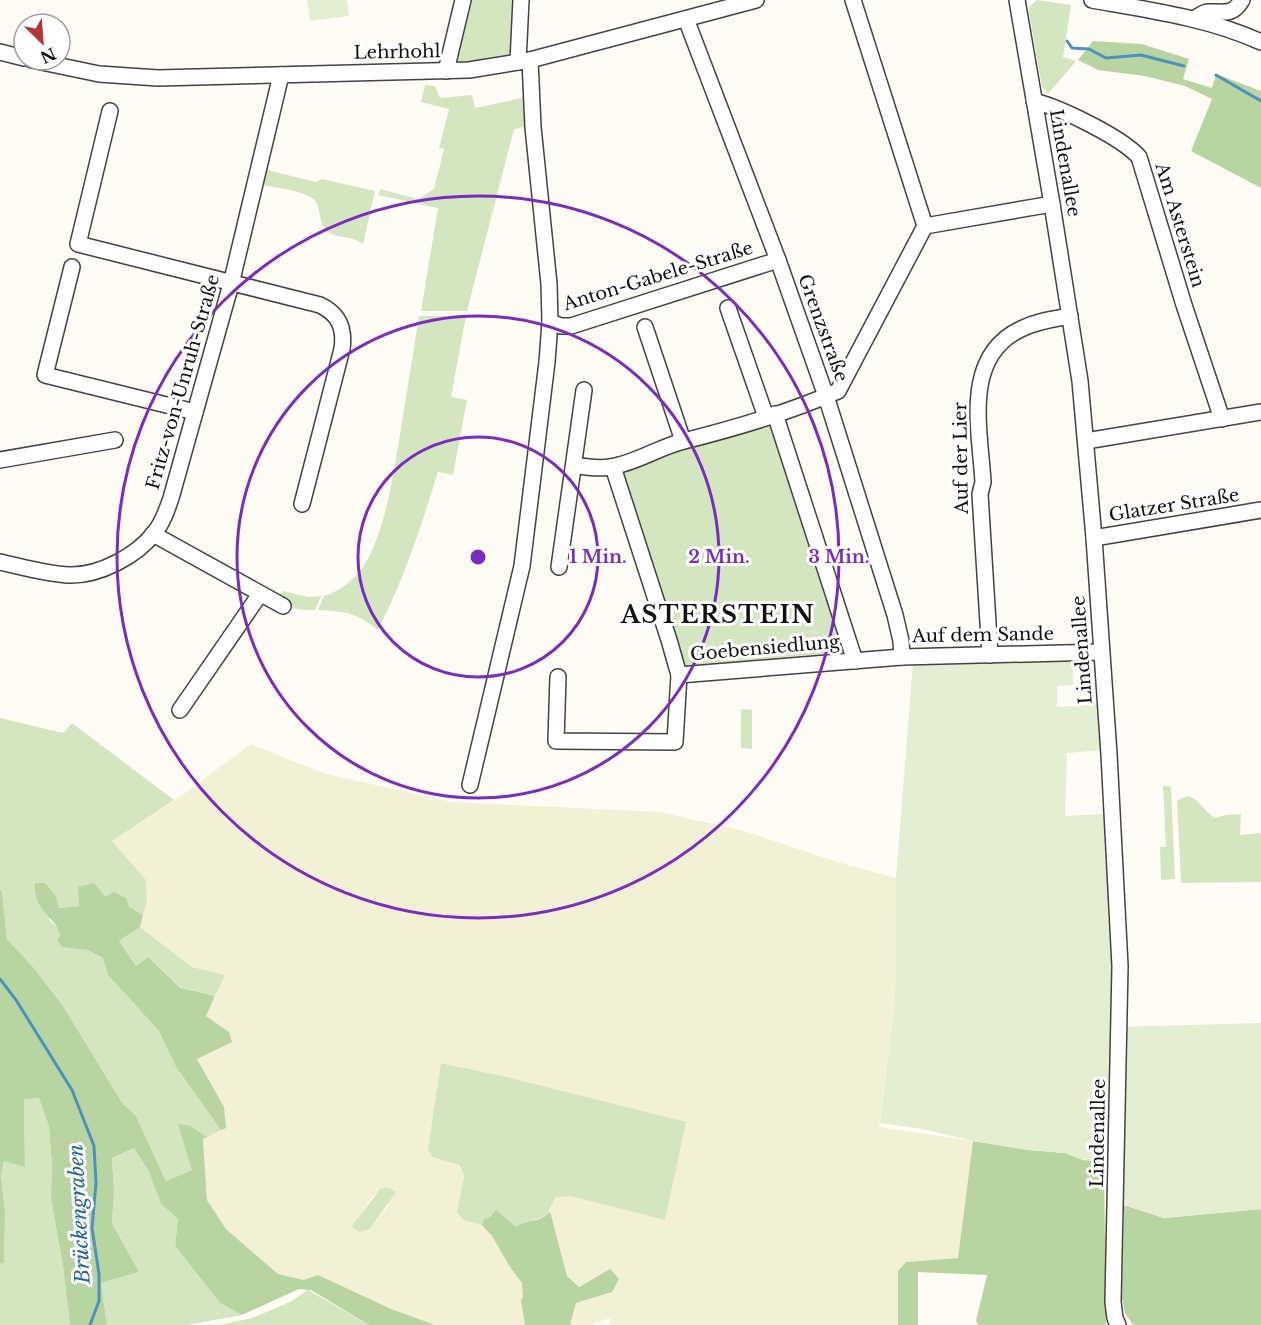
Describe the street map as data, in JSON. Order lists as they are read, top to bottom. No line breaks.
{"streets":{"street":["Lehrhohl","Lindenallee","Am Asterstein","Anton-Gabele-Straße","Grenzstraße","Fritz-von-Unruh-Straße","Auf der Lier","Glatzer Straße","Auf dem Sande","Goebensiedlung"]},"crossings":[["Lehrhohl","Grenzstraße"],["Lehrhohl","Fritz-von-Unruh-Straße"],["Lindenallee","Am Asterstein"],["Lindenallee","Auf der Lier"],["Lindenallee","Glatzer Straße"],["Lindenallee","Auf dem Sande"],["Anton-Gabele-Straße","Grenzstraße"],["Grenzstraße","Auf dem Sande"],["Grenzstraße","Goebensiedlung"],["Auf der Lier","Auf dem Sande"],["Auf dem Sande","Goebensiedlung"]],"districts":["ASTERSTEIN"],"water":["Brückengraben"],"north":"bottom right","rings":["1 Min.","2 Min.","3 Min."]}
